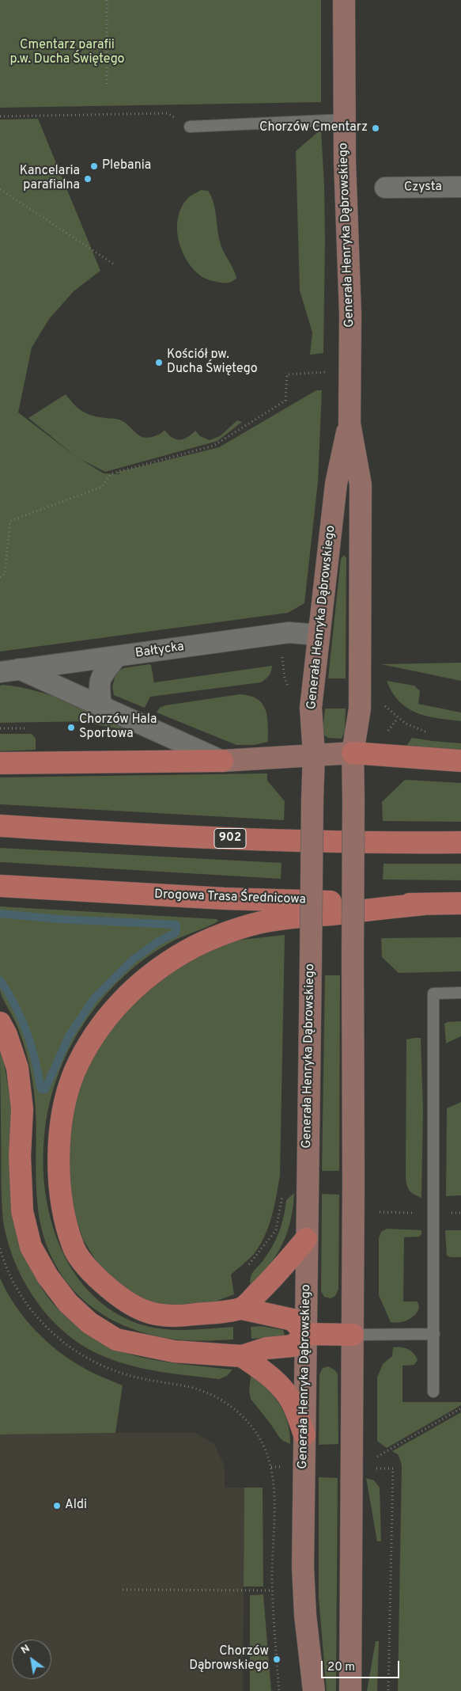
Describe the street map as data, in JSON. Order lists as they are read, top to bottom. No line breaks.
{"streets":{"main road":["902","Drogowa Trasa Średnicowa"],"street":["Czysta","Generała Henryka Dąbrowskiego","Bałtycka"]},"crossings":[["Generała Henryka Dąbrowskiego","Bałtycka"]],"parks":["Cmentarz parafii p.w. Ducha Świętego"],"places":["Chorzów Cmentarz","Plebania","Kancelaria parafialna","Kościół pw. Ducha Świętego","Chorzów Hala Sportowa","Aldi","Chorzów Dąbrowskiego"],"scale_bar":"20 m","north":"top left"}
